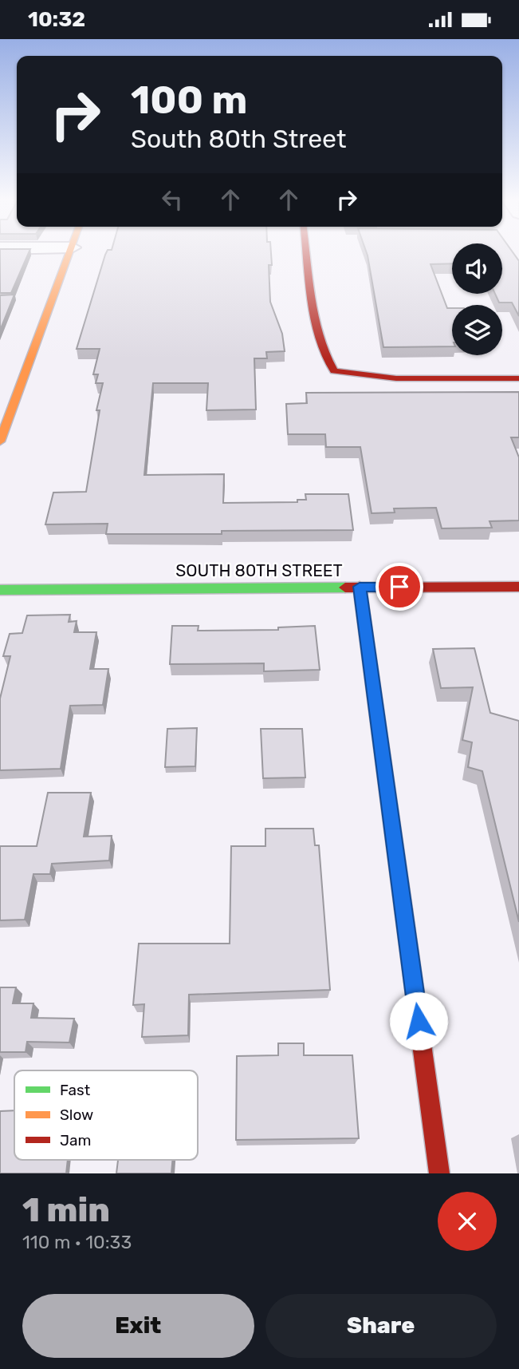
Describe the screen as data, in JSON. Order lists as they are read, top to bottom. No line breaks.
{"streets":{"street":["SOUTH 80TH STREET"]},"legend":["Fast","Slow","Jam"],"page":{"status":"10:32","turn":["100 m","South 80th Street"],"heading":["1 min","110 m · 10:33"],"buttons":["Exit","Share"]}}
